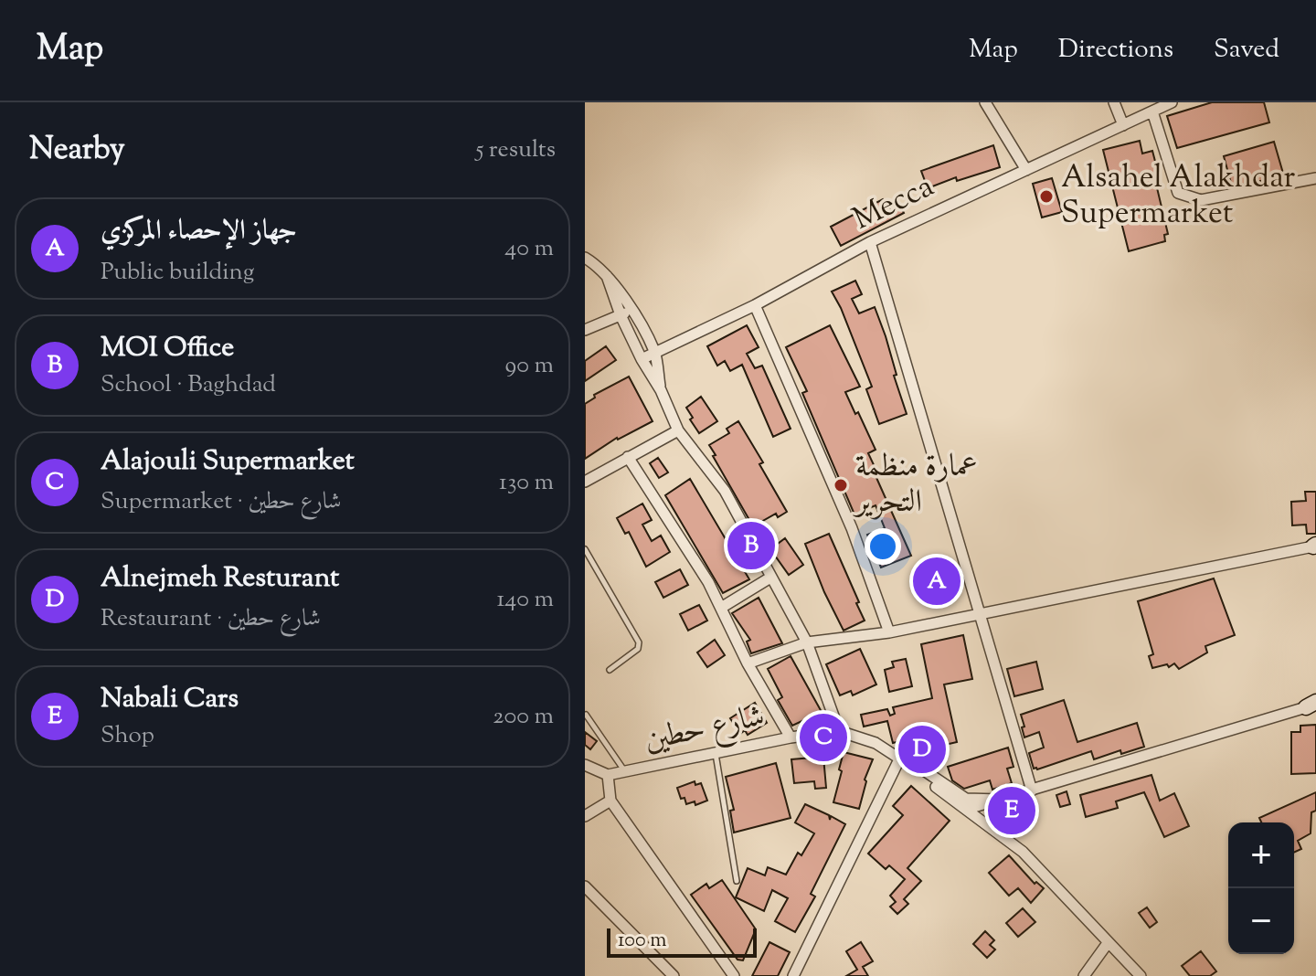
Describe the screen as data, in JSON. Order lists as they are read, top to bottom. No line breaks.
{"streets":{"street":["Mecca","شارع حطين"]},"places":["Alsahel Alakhdar Supermarket","عمارة منظمة التحرير"],"scale_bar":"100 m","page":{"header":"Map","nav":["Map","Directions","Saved"],"heading":["Nearby","5 results"],"list":[{"mark":"A","name":"جهاز الإحصاء المركزي","note":"Public building","value":"40 m"},{"mark":"B","name":"MOI Office","note":"School · Baghdad","value":"90 m"},{"mark":"C","name":"Alajouli Supermarket","note":"Supermarket · شارع حطين","value":"130 m"},{"mark":"D","name":"Alnejmeh Resturant","note":"Restaurant · شارع حطين","value":"140 m"},{"mark":"E","name":"Nabali Cars","note":"Shop","value":"200 m"}],"pins":["B","A","C","D","E"],"map_buttons":["+","−"],"scale":"100 m"}}
